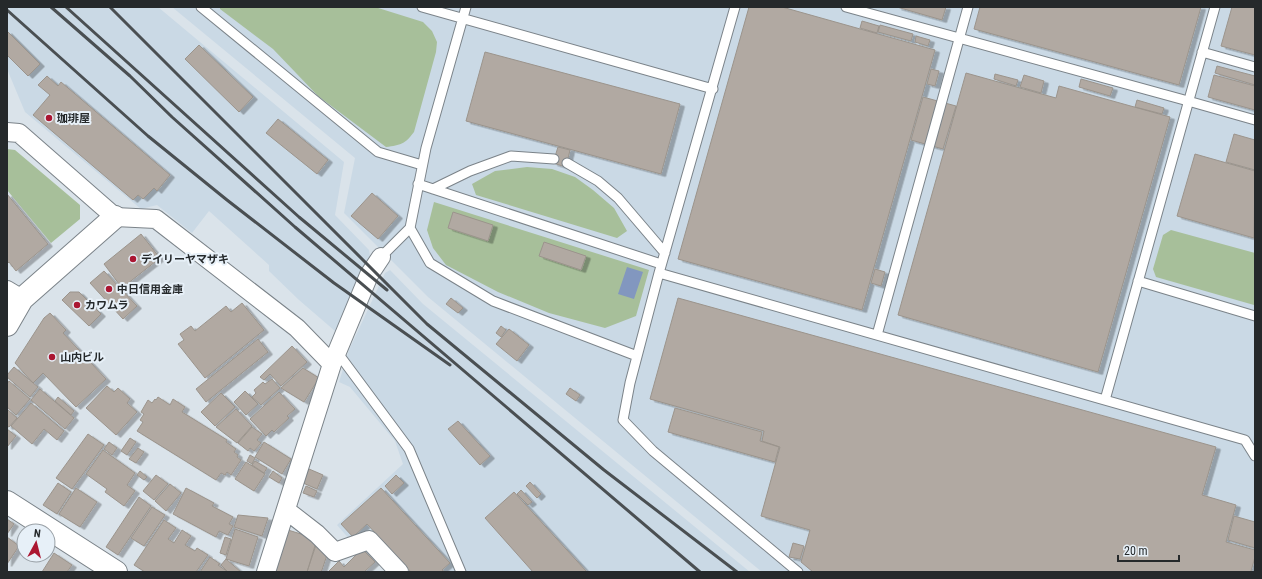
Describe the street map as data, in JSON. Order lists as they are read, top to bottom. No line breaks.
{"places":["珈琲屋","デイリーヤマザキ","中日信用金庫","カワムラ","山内ビル"],"scale_bar":"20 m","north":"top"}
